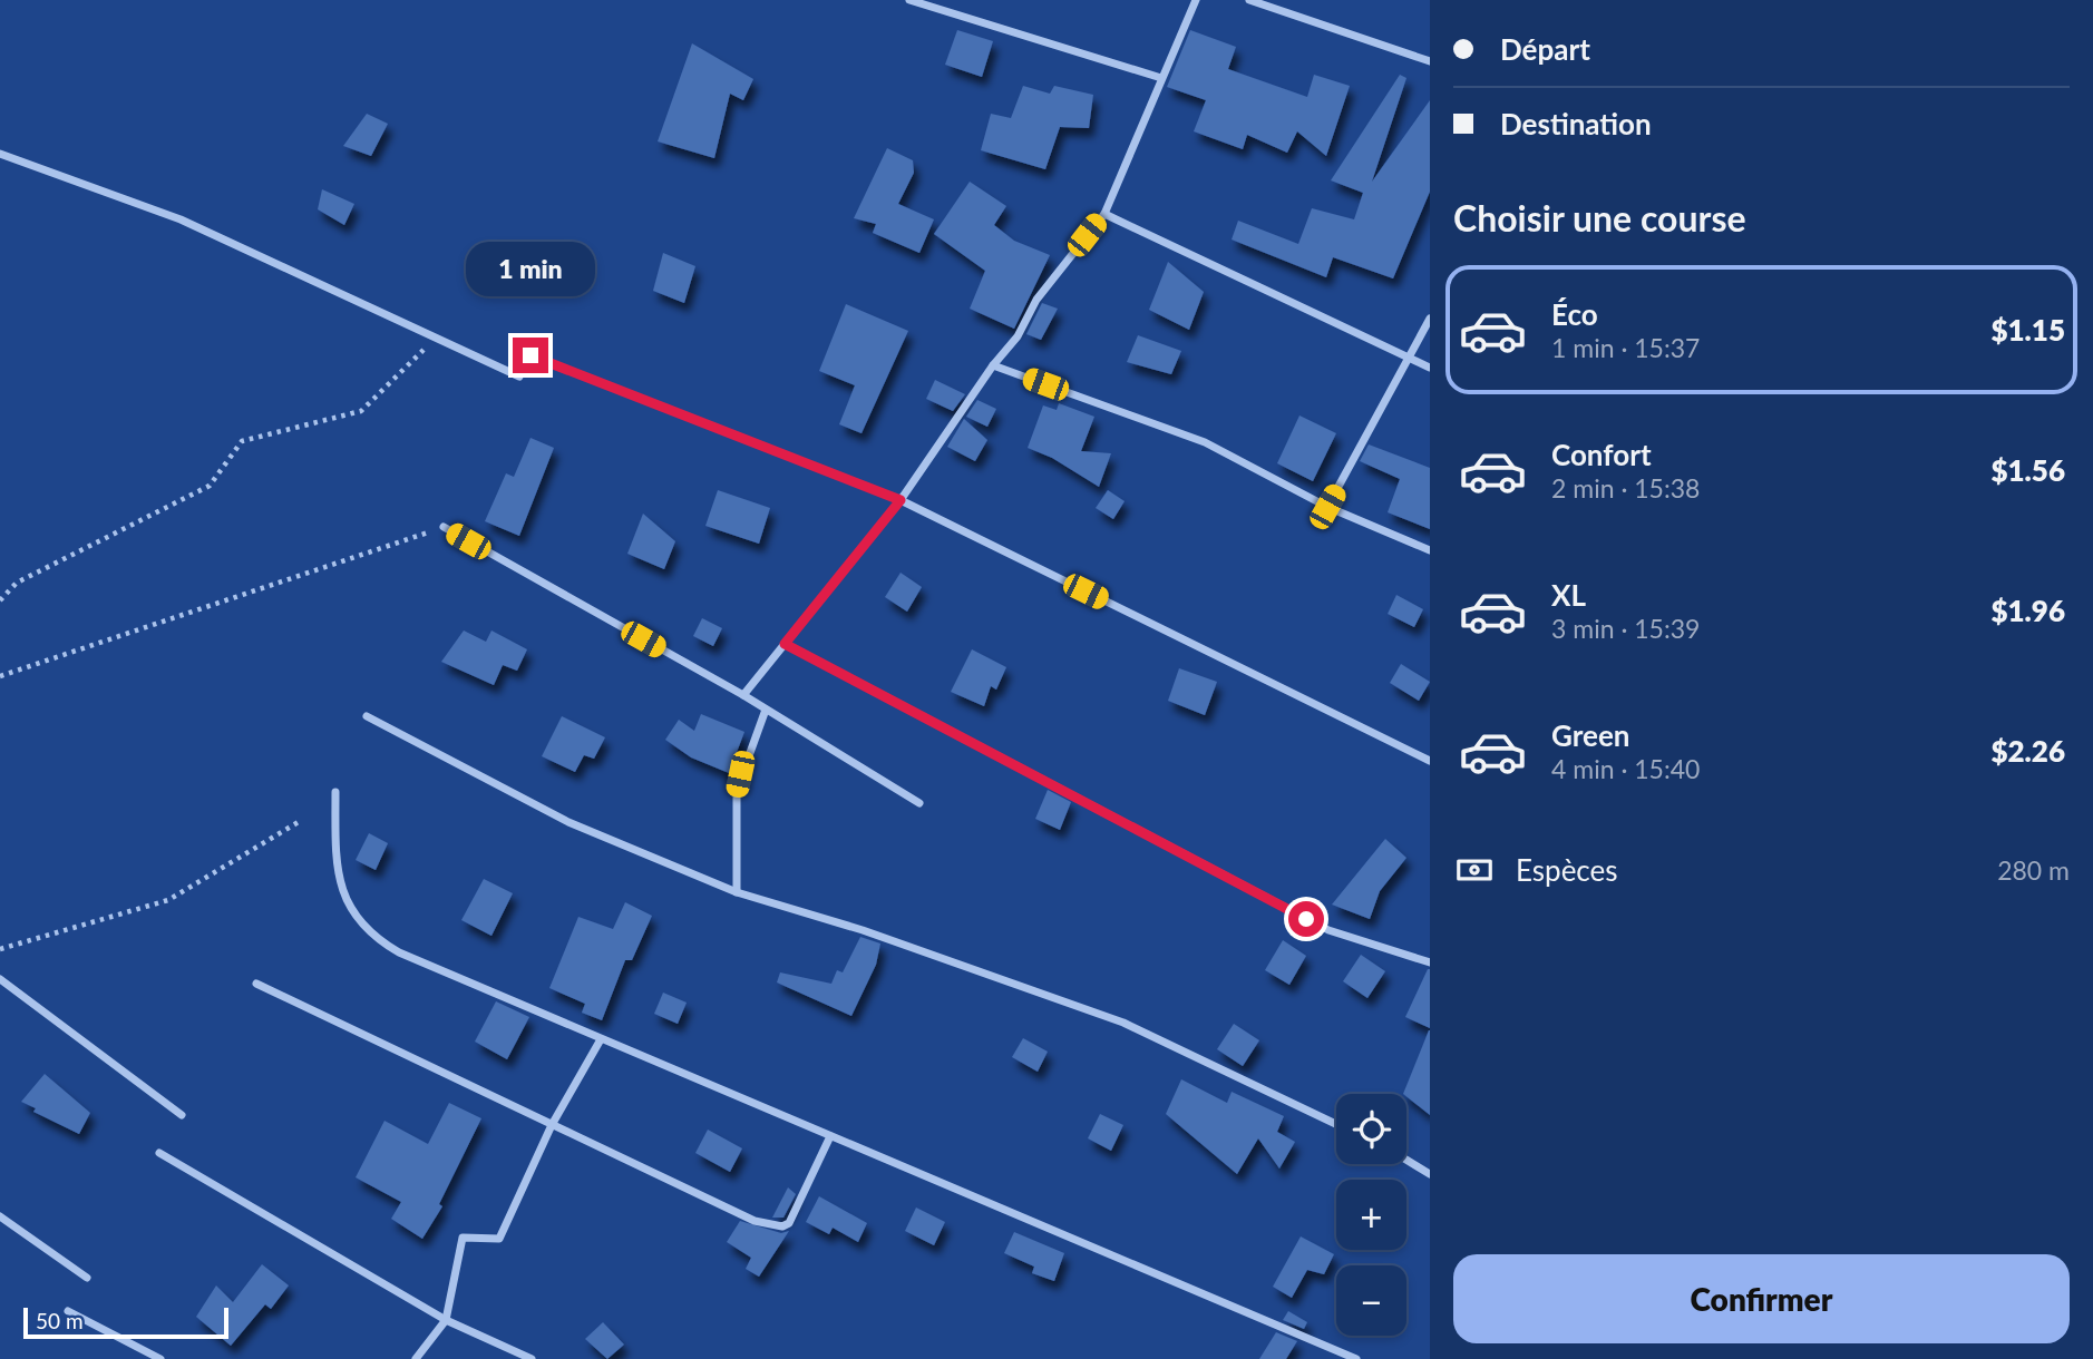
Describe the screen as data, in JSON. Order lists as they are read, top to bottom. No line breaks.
{"scale_bar":"50 m","page":{"banner":["Départ","Destination"],"heading":"Choisir une course","bubble":"1 min","list":[{"name":"Éco","note":"1 min · 15:37","value":"$1.15"},{"name":"Confort","note":"2 min · 15:38","value":"$1.56"},{"name":"XL","note":"3 min · 15:39","value":"$1.96"},{"name":"Green","note":"4 min · 15:40","value":"$2.26"}],"pay":["Espèces","280 m"],"map_buttons":["+","−"],"buttons":"Confirmer","scale":"50 m"}}
